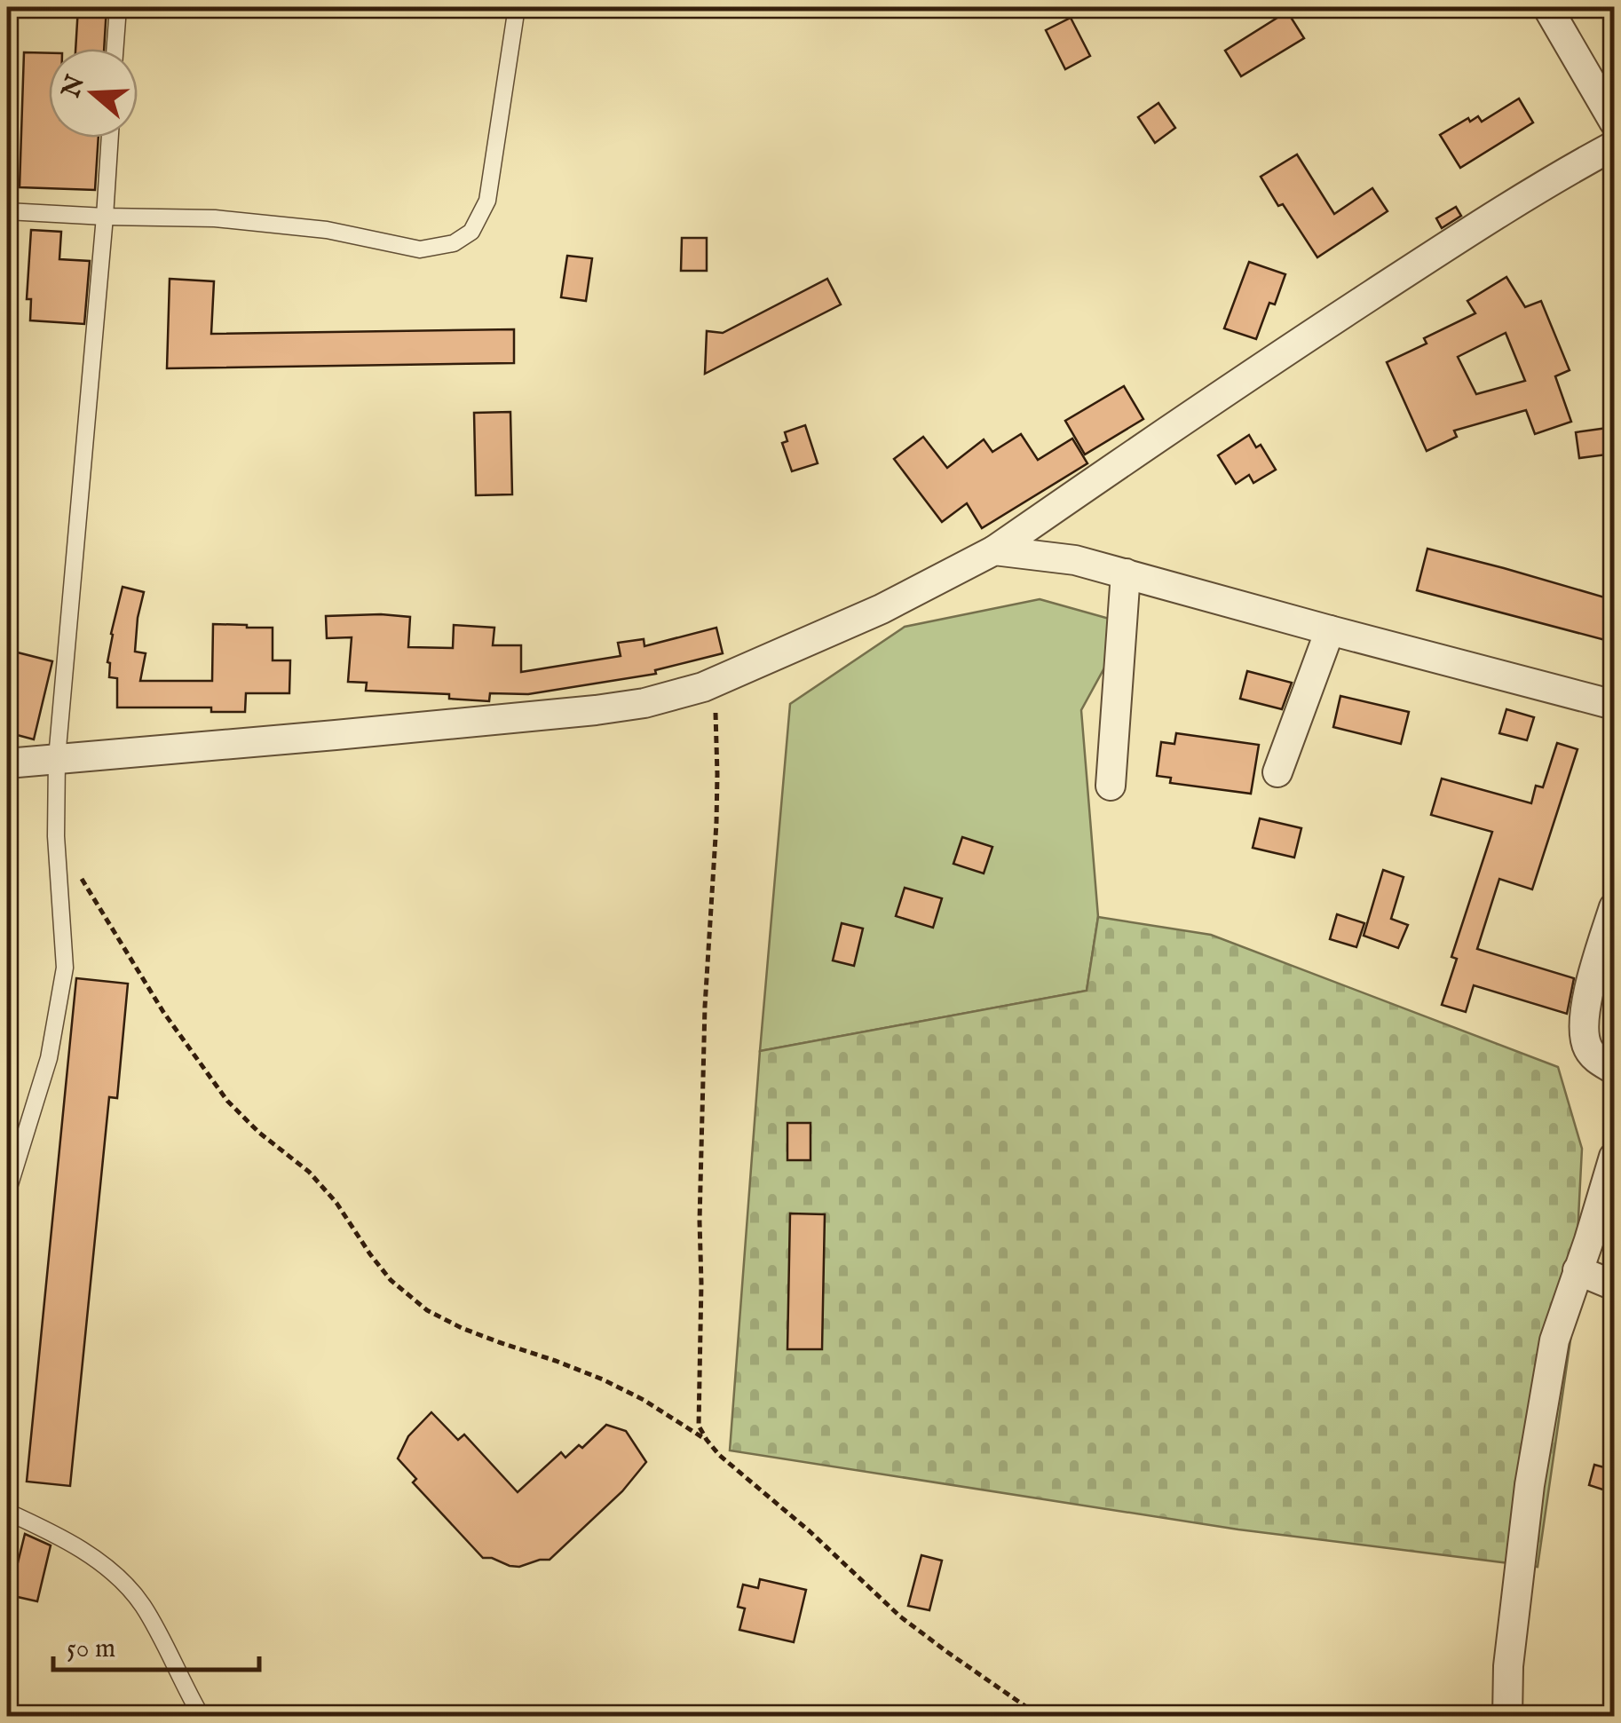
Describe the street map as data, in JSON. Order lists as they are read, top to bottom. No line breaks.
{"scale_bar":"50 m","north":"left"}
